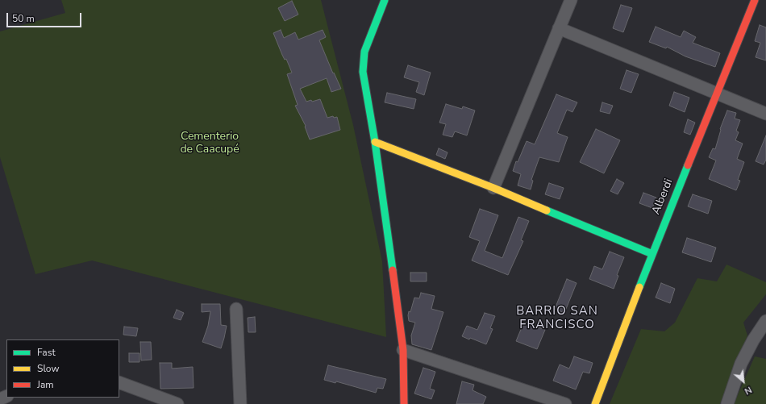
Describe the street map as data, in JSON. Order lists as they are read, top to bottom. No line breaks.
{"streets":{"street":["Alberdi"]},"districts":["BARRIO SAN FRANCISCO"],"parks":["Cementerio de Caacupé"],"legend":["Fast","Slow","Jam"],"scale_bar":"50 m","north":"bottom right"}
